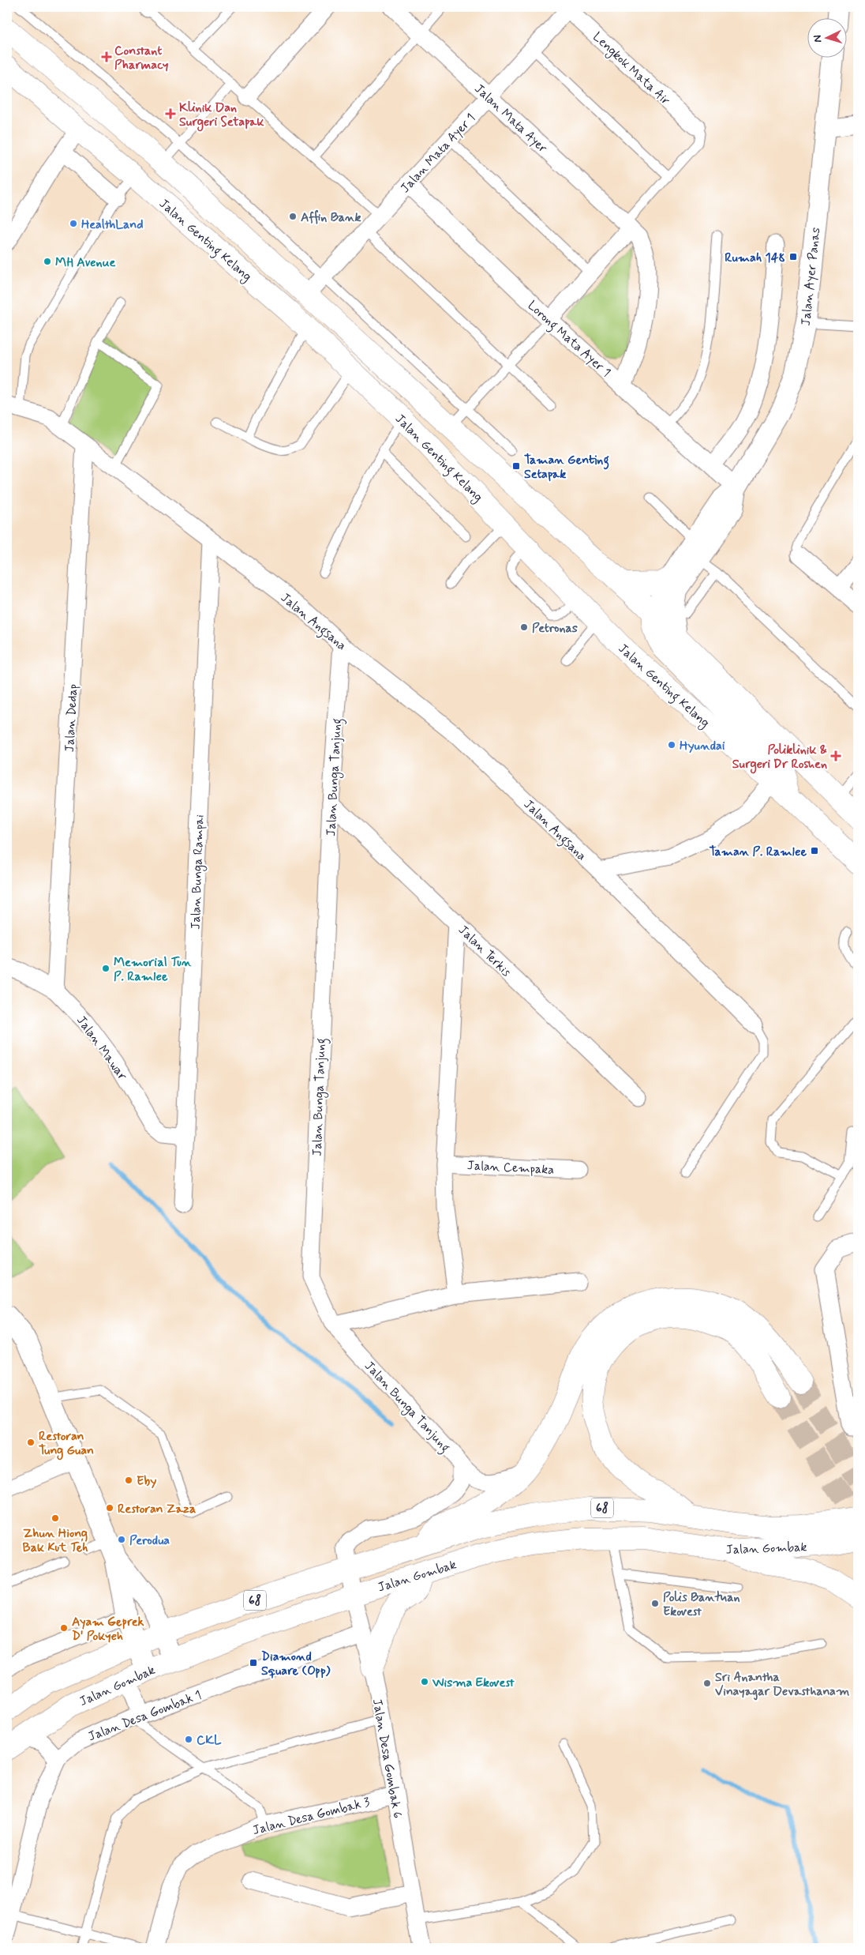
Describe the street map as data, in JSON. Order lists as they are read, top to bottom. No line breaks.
{"streets":{"main road":["Jalan Genting Kelang","68","Jalan Gombak"],"street":["Lengkok Mata Air","Jalan Mata Ayer","Jalan Mata Ayer 1","Jalan Ayer Panas","Lorong Mata Ayer 1","Jalan Angsana","Jalan Dedap","Jalan Bunga Tanjung","Jalan Bunga Rampai","Jalan Terkis","Jalan Mawar","Jalan Cempaka","Jalan Desa Gombak 1","Jalan Desa Gombak 6","Jalan Desa Gombak 3"]},"crossings":[["Lengkok Mata Air","Jalan Mata Ayer 1"],["Jalan Mata Ayer","Jalan Mata Ayer 1"],["Jalan Mata Ayer","Lorong Mata Ayer 1"],["Jalan Mata Ayer 1","Jalan Genting Kelang"],["Jalan Mata Ayer 1","Lorong Mata Ayer 1"],["Jalan Genting Kelang","Jalan Ayer Panas"],["Jalan Genting Kelang","Jalan Angsana"],["Jalan Ayer Panas","Lorong Mata Ayer 1"],["Jalan Angsana","Jalan Dedap"],["Jalan Angsana","Jalan Bunga Tanjung"],["Jalan Angsana","Jalan Bunga Rampai"],["Jalan Dedap","Jalan Mawar"],["Jalan Bunga Tanjung","Jalan Terkis"],["Jalan Bunga Tanjung","Jalan Desa Gombak 6"],["Jalan Bunga Rampai","Jalan Mawar"],["Jalan Gombak","Jalan Desa Gombak 6"],["Jalan Desa Gombak 1","Jalan Desa Gombak 6"],["Jalan Desa Gombak 6","Jalan Desa Gombak 3"]],"places":{"health":["Constant Pharmacy","Klinik Dan Surgeri Setapak","Poliklinik & Surgeri Dr Roshen"],"other":["Affin Bank","HealthLand","MH Avenue","Petronas","Hyundai","Memorial Tun P. Ramlee","Restoran Tung Guan","Eby","Restoran Zaza","Zhun Hiong Bak Kut Teh","Perodua","Polis Bantuan Ekovest","Ayam Geprek D' Pokyeh","Wisma Ekovest","Sri Anantha Vinayagar Devasthanam","CKL"],"transit":["Rumah 148","Taman Genting Setapak","Taman P. Ramlee","Diamond Square (Opp)"]},"north":"left"}
